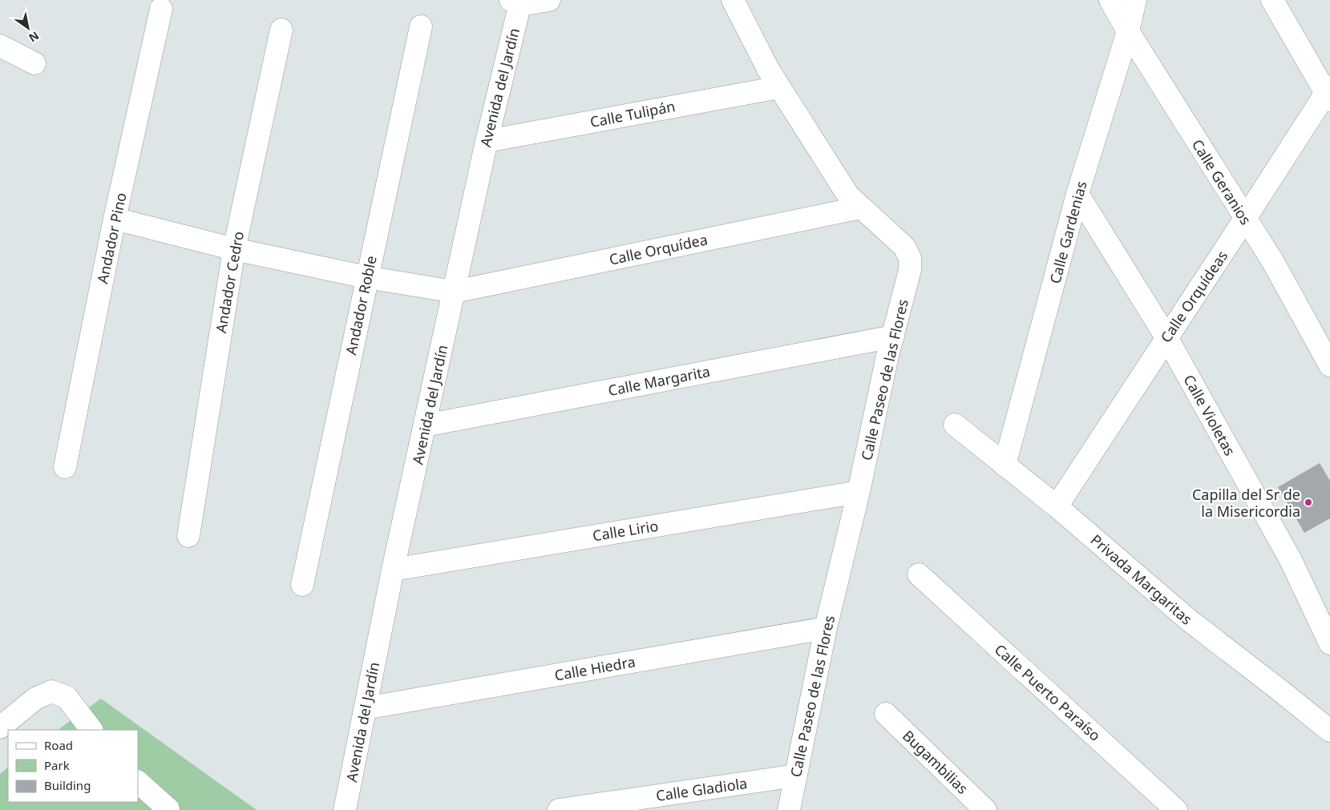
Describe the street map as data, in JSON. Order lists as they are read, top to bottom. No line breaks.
{"streets":{"street":["Avenida del Jardín","Calle Tulipán","Calle Geranios","Calle Gardenias","Andador Pino","Calle Orquídea","Andador Cedro","Calle Orquídeas","Andador Roble","Calle Paseo de las Flores","Calle Margarita","Calle Violetas","Calle Lirio","Privada Margaritas","Calle Hiedra","Calle Puerto Paraíso","Bugambilias","Calle Gladiola"]},"crossings":[["Avenida del Jardín","Calle Tulipán"],["Avenida del Jardín","Calle Orquídea"],["Avenida del Jardín","Calle Margarita"],["Avenida del Jardín","Calle Lirio"],["Avenida del Jardín","Calle Hiedra"],["Calle Tulipán","Calle Paseo de las Flores"],["Calle Geranios","Calle Gardenias"],["Calle Geranios","Calle Orquídeas"],["Calle Gardenias","Calle Violetas"],["Calle Gardenias","Privada Margaritas"],["Calle Orquídea","Calle Paseo de las Flores"],["Calle Orquídeas","Calle Violetas"],["Calle Orquídeas","Privada Margaritas"],["Calle Paseo de las Flores","Calle Margarita"],["Calle Paseo de las Flores","Calle Lirio"],["Calle Paseo de las Flores","Calle Hiedra"],["Calle Paseo de las Flores","Calle Gladiola"]],"places":["Capilla del Sr de la Misericordia"],"legend":["Road","Park","Building"],"north":"bottom right"}
